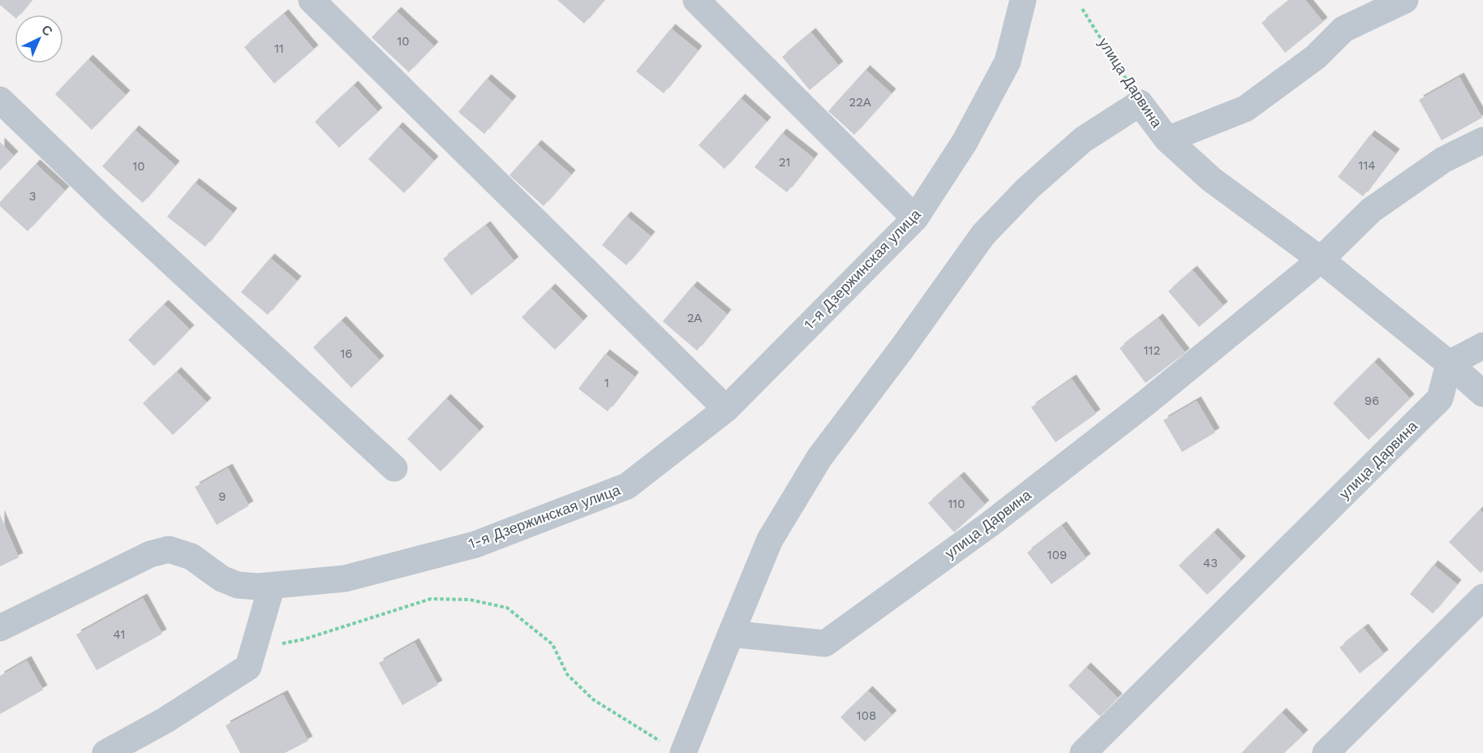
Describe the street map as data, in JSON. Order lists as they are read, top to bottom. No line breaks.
{"streets":{"street":["улица Дарвина","1-я Дзержинская улица"]},"house_numbers":["10","11","22А","21","114","10","3","2А","112","16","1","96","9","110","109","43","41","108"],"north":"top right"}
